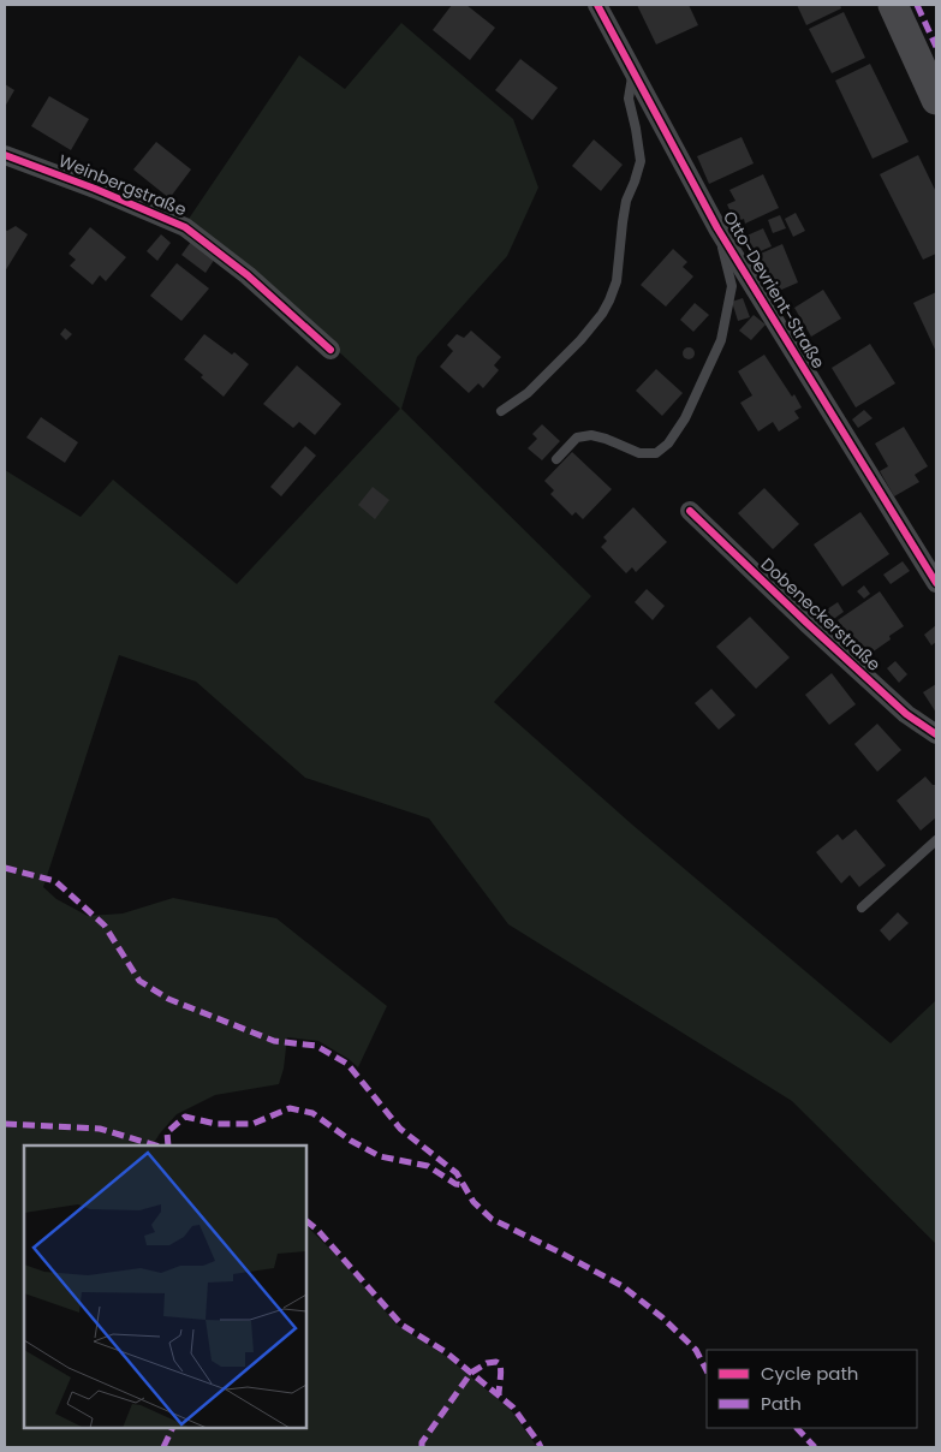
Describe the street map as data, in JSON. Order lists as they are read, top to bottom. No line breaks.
{"streets":{"street":["Weinbergstraße","Otto-Devrient-Straße","Dobeneckerstraße"]},"legend":["Cycle path","Path"]}
